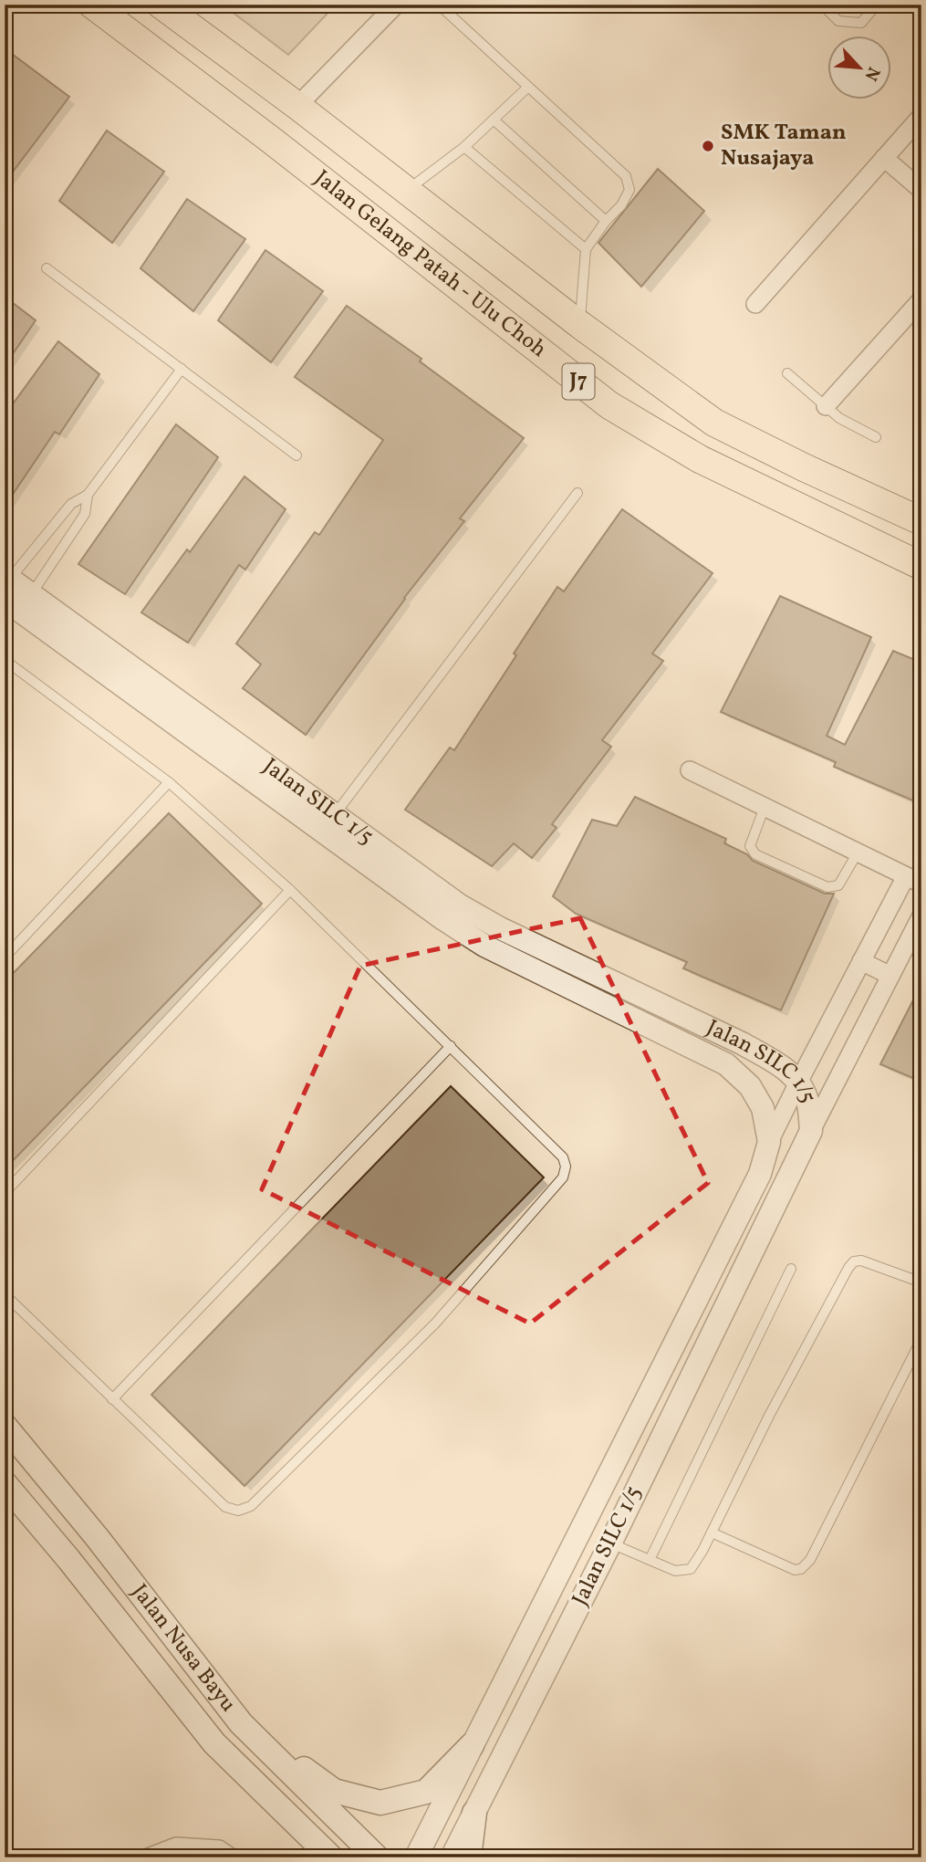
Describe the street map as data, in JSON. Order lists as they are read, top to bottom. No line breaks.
{"streets":{"main road":["Jalan Gelang Patah - Ulu Choh","J7","Jalan Nusa Bayu"],"street":["Jalan SILC 1/5"]},"places":["SMK Taman Nusajaya"],"north":"bottom right"}
